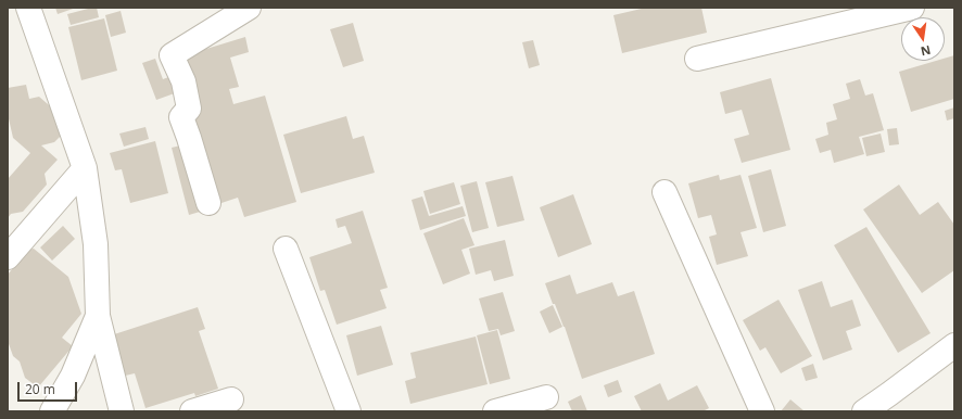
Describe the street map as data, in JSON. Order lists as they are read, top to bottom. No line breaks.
{"scale_bar":"20 m","north":"bottom"}
